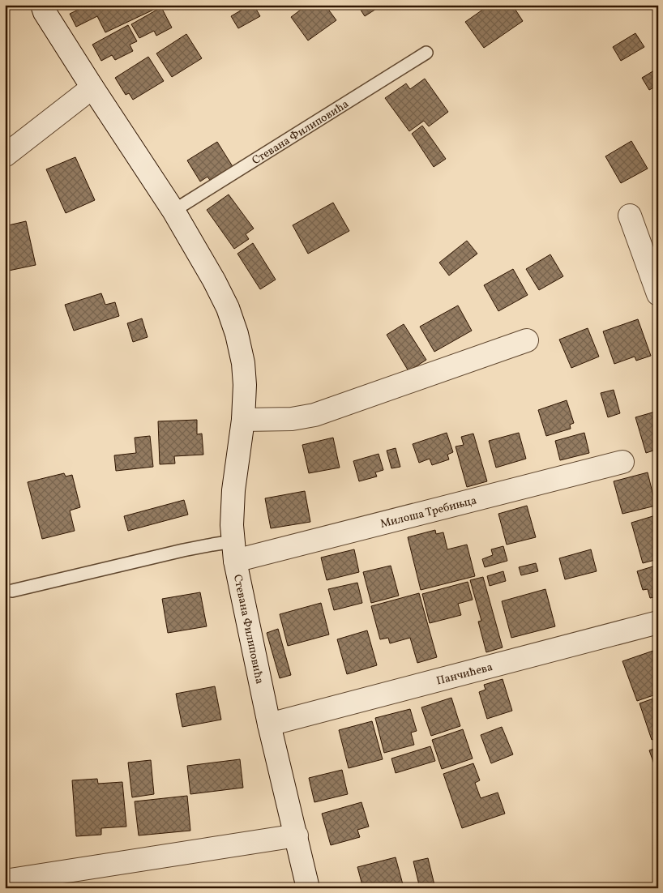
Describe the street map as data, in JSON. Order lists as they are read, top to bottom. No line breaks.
{"streets":{"street":["Стевана Филиповића","Милоша Требињца","Панчићева"]},"crossings":[["Стевана Филиповића","Милоша Требињца"],["Стевана Филиповића","Панчићева"]]}
